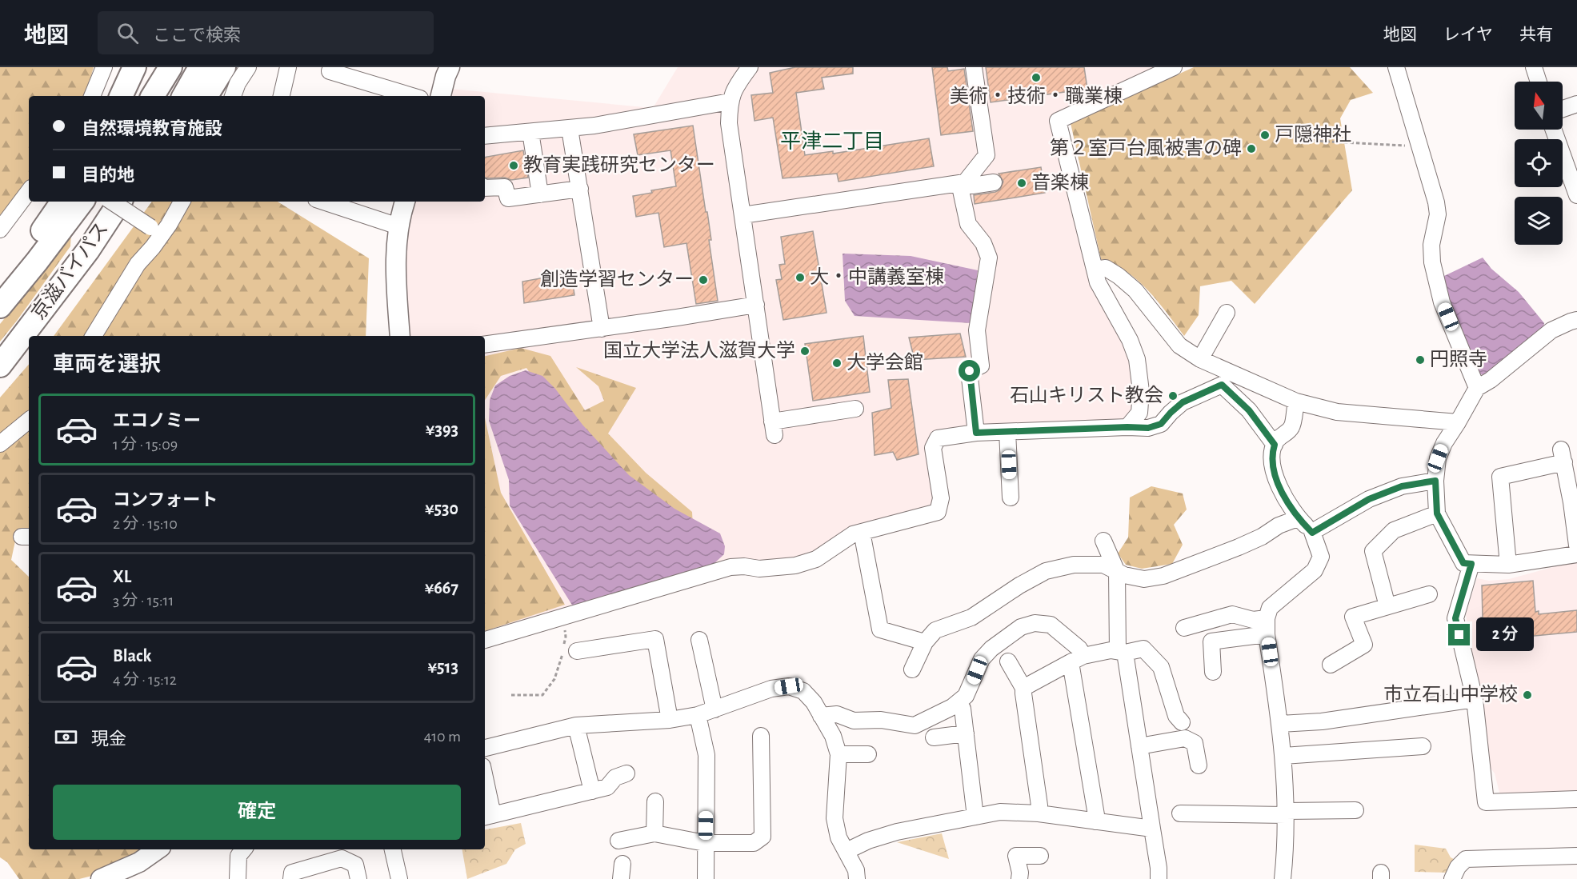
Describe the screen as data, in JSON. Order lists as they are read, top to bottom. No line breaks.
{"streets":{"highway":["京滋バイパス"]},"districts":["平津二丁目"],"places":["美術・技術・職業棟","戸隠神社","第２室戸台風被害の碑","教育実践研究センター","音楽棟","大・中講義室棟","創造学習センター","国立大学法人滋賀大学","円照寺","大学会館","石山キリスト教会","市立石山中学校"],"north":"top","page":{"header":"地図","search":"ここで検索","nav":["地図","レイヤ","共有"],"banner":["自然環境教育施設","目的地"],"heading":"車両を選択","list":[{"name":"エコノミー","note":"1 分 · 15:09","value":"¥393"},{"name":"コンフォート","note":"2 分 · 15:10","value":"¥530"},{"name":"XL","note":"3 分 · 15:11","value":"¥667"},{"name":"Black","note":"4 分 · 15:12","value":"¥513"}],"bubble":"2 分","pay":["現金","410 m"],"buttons":"確定"}}
